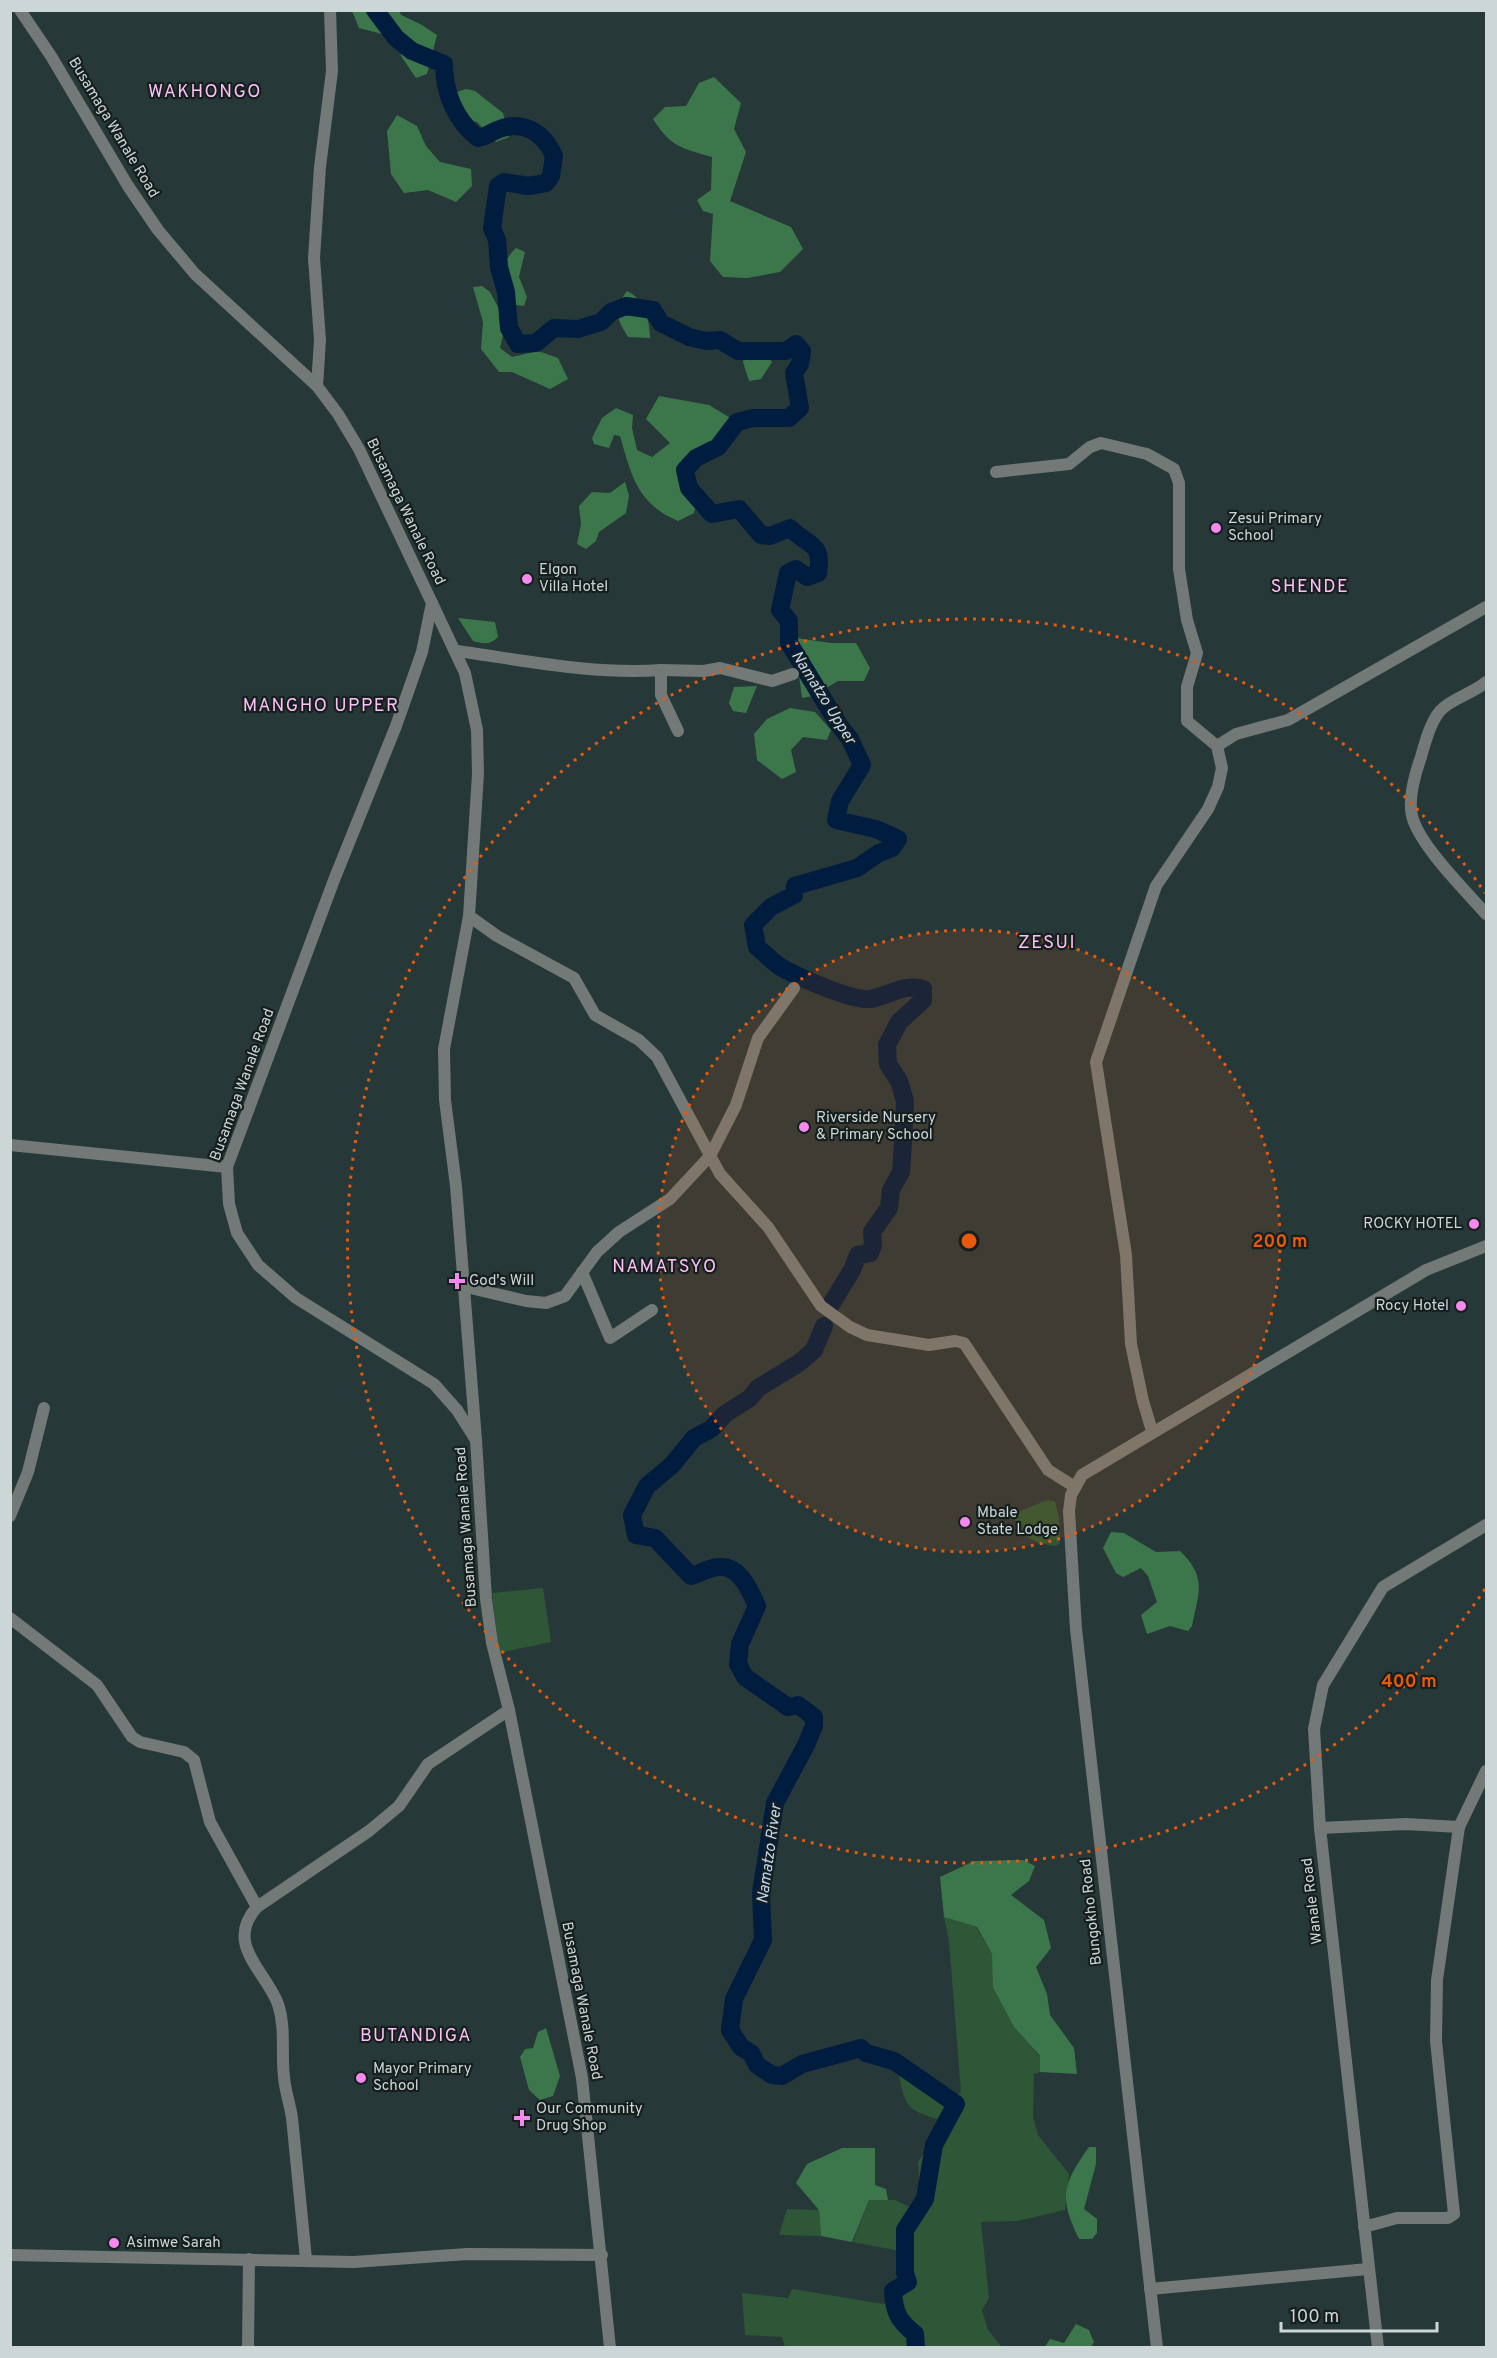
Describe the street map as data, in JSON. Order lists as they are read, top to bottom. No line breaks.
{"streets":{"street":["Busamaga Wanale Road","Wanale Road","Bungokho Road"]},"districts":["WAKHONGO","SHENDE","MANGHO UPPER","ZESUI","NAMATSYO","BUTANDIGA"],"water":["Namatzo Upper","Namatzo River"],"places":{"other":["Zesui Primary School","Elgon Villa Hotel","Riverside Nursery & Primary School","ROCKY HOTEL","Rocy Hotel","Mbale State Lodge","Mayor Primary School","Asimwe Sarah"],"health":["God's Will","Our Community Drug Shop"]},"scale_bar":"100 m","rings":["200 m","400 m"]}
